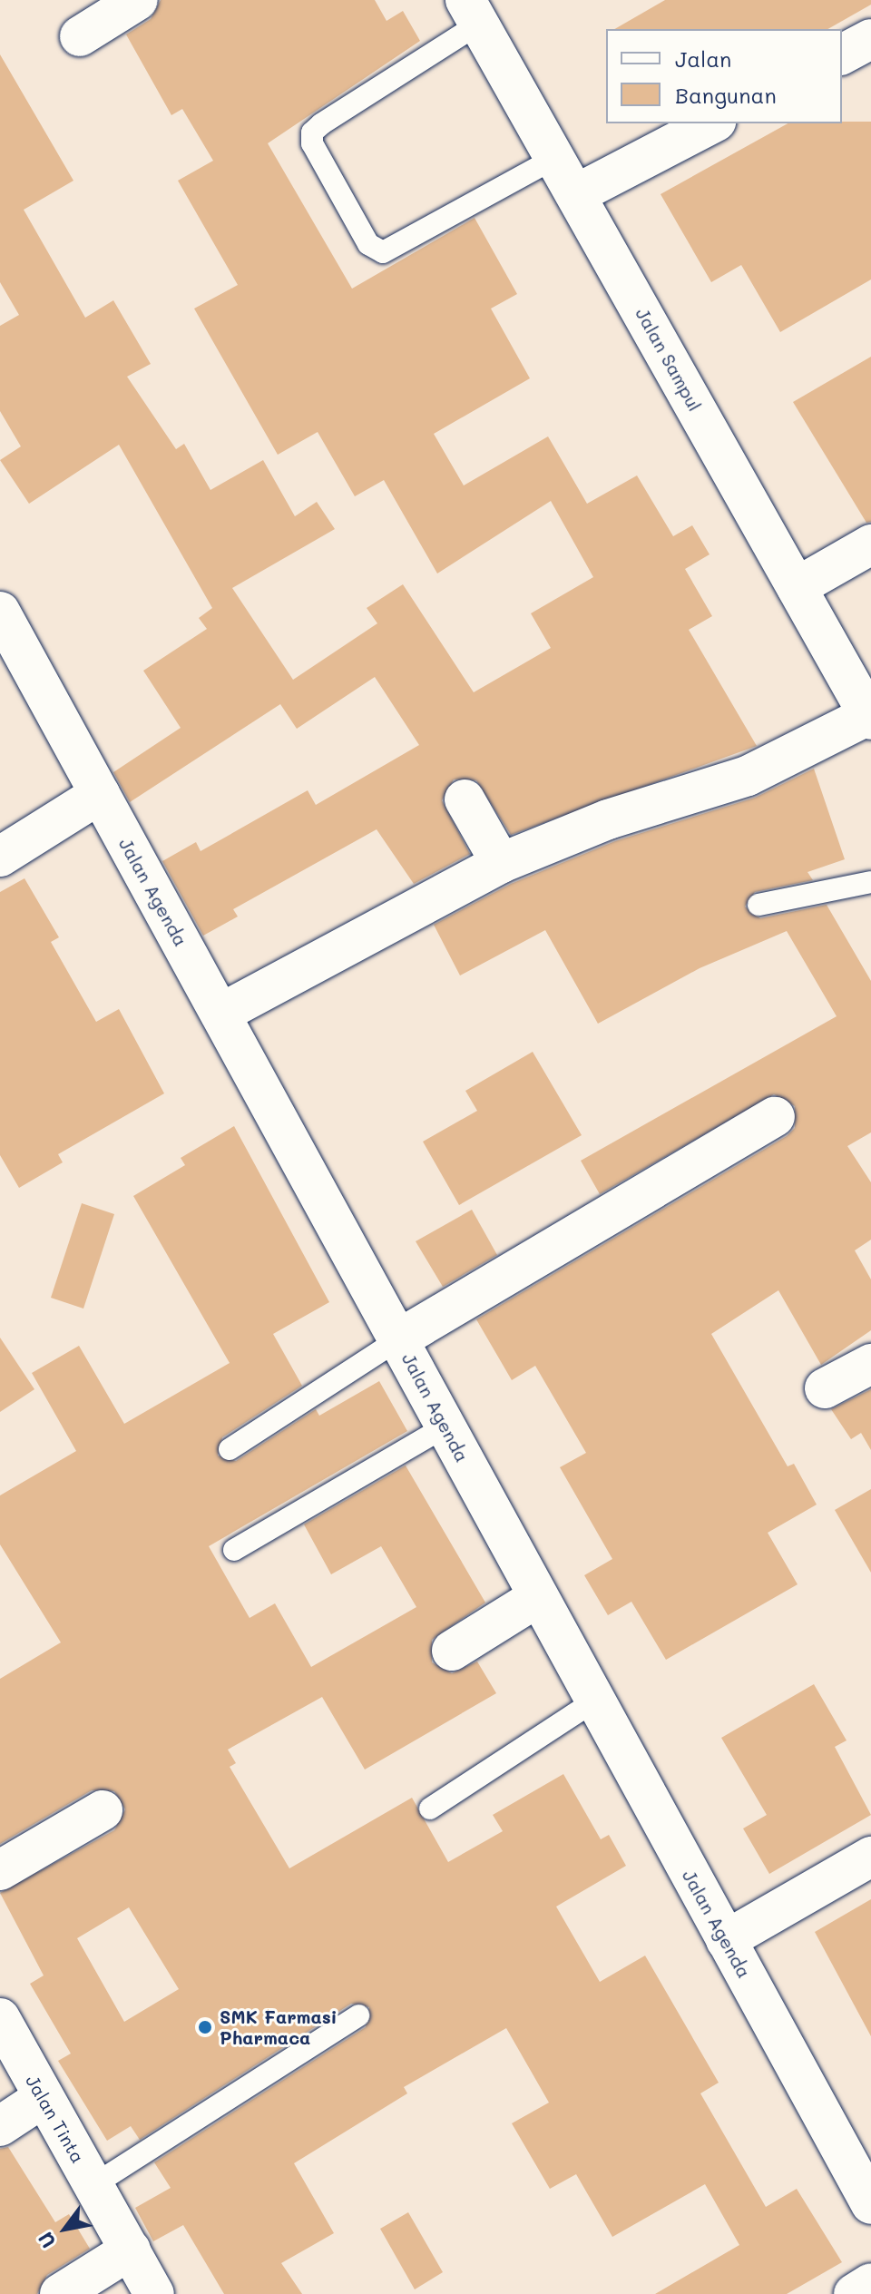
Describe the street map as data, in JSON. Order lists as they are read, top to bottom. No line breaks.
{"streets":{"street":["Jalan Sampul","Jalan Agenda","Jalan Tinta"]},"places":["SMK Farmasi Pharmaca"],"legend":["Jalan","Bangunan"],"north":"bottom left"}
